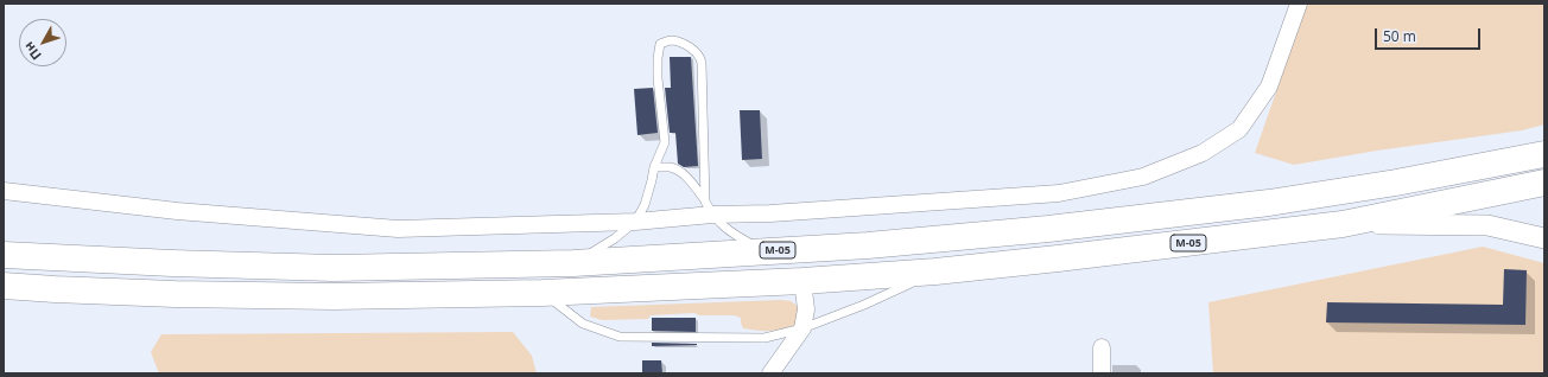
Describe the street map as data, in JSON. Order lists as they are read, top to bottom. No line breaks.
{"streets":{"highway":["М-05"]},"scale_bar":"50 m","north":"bottom left"}
